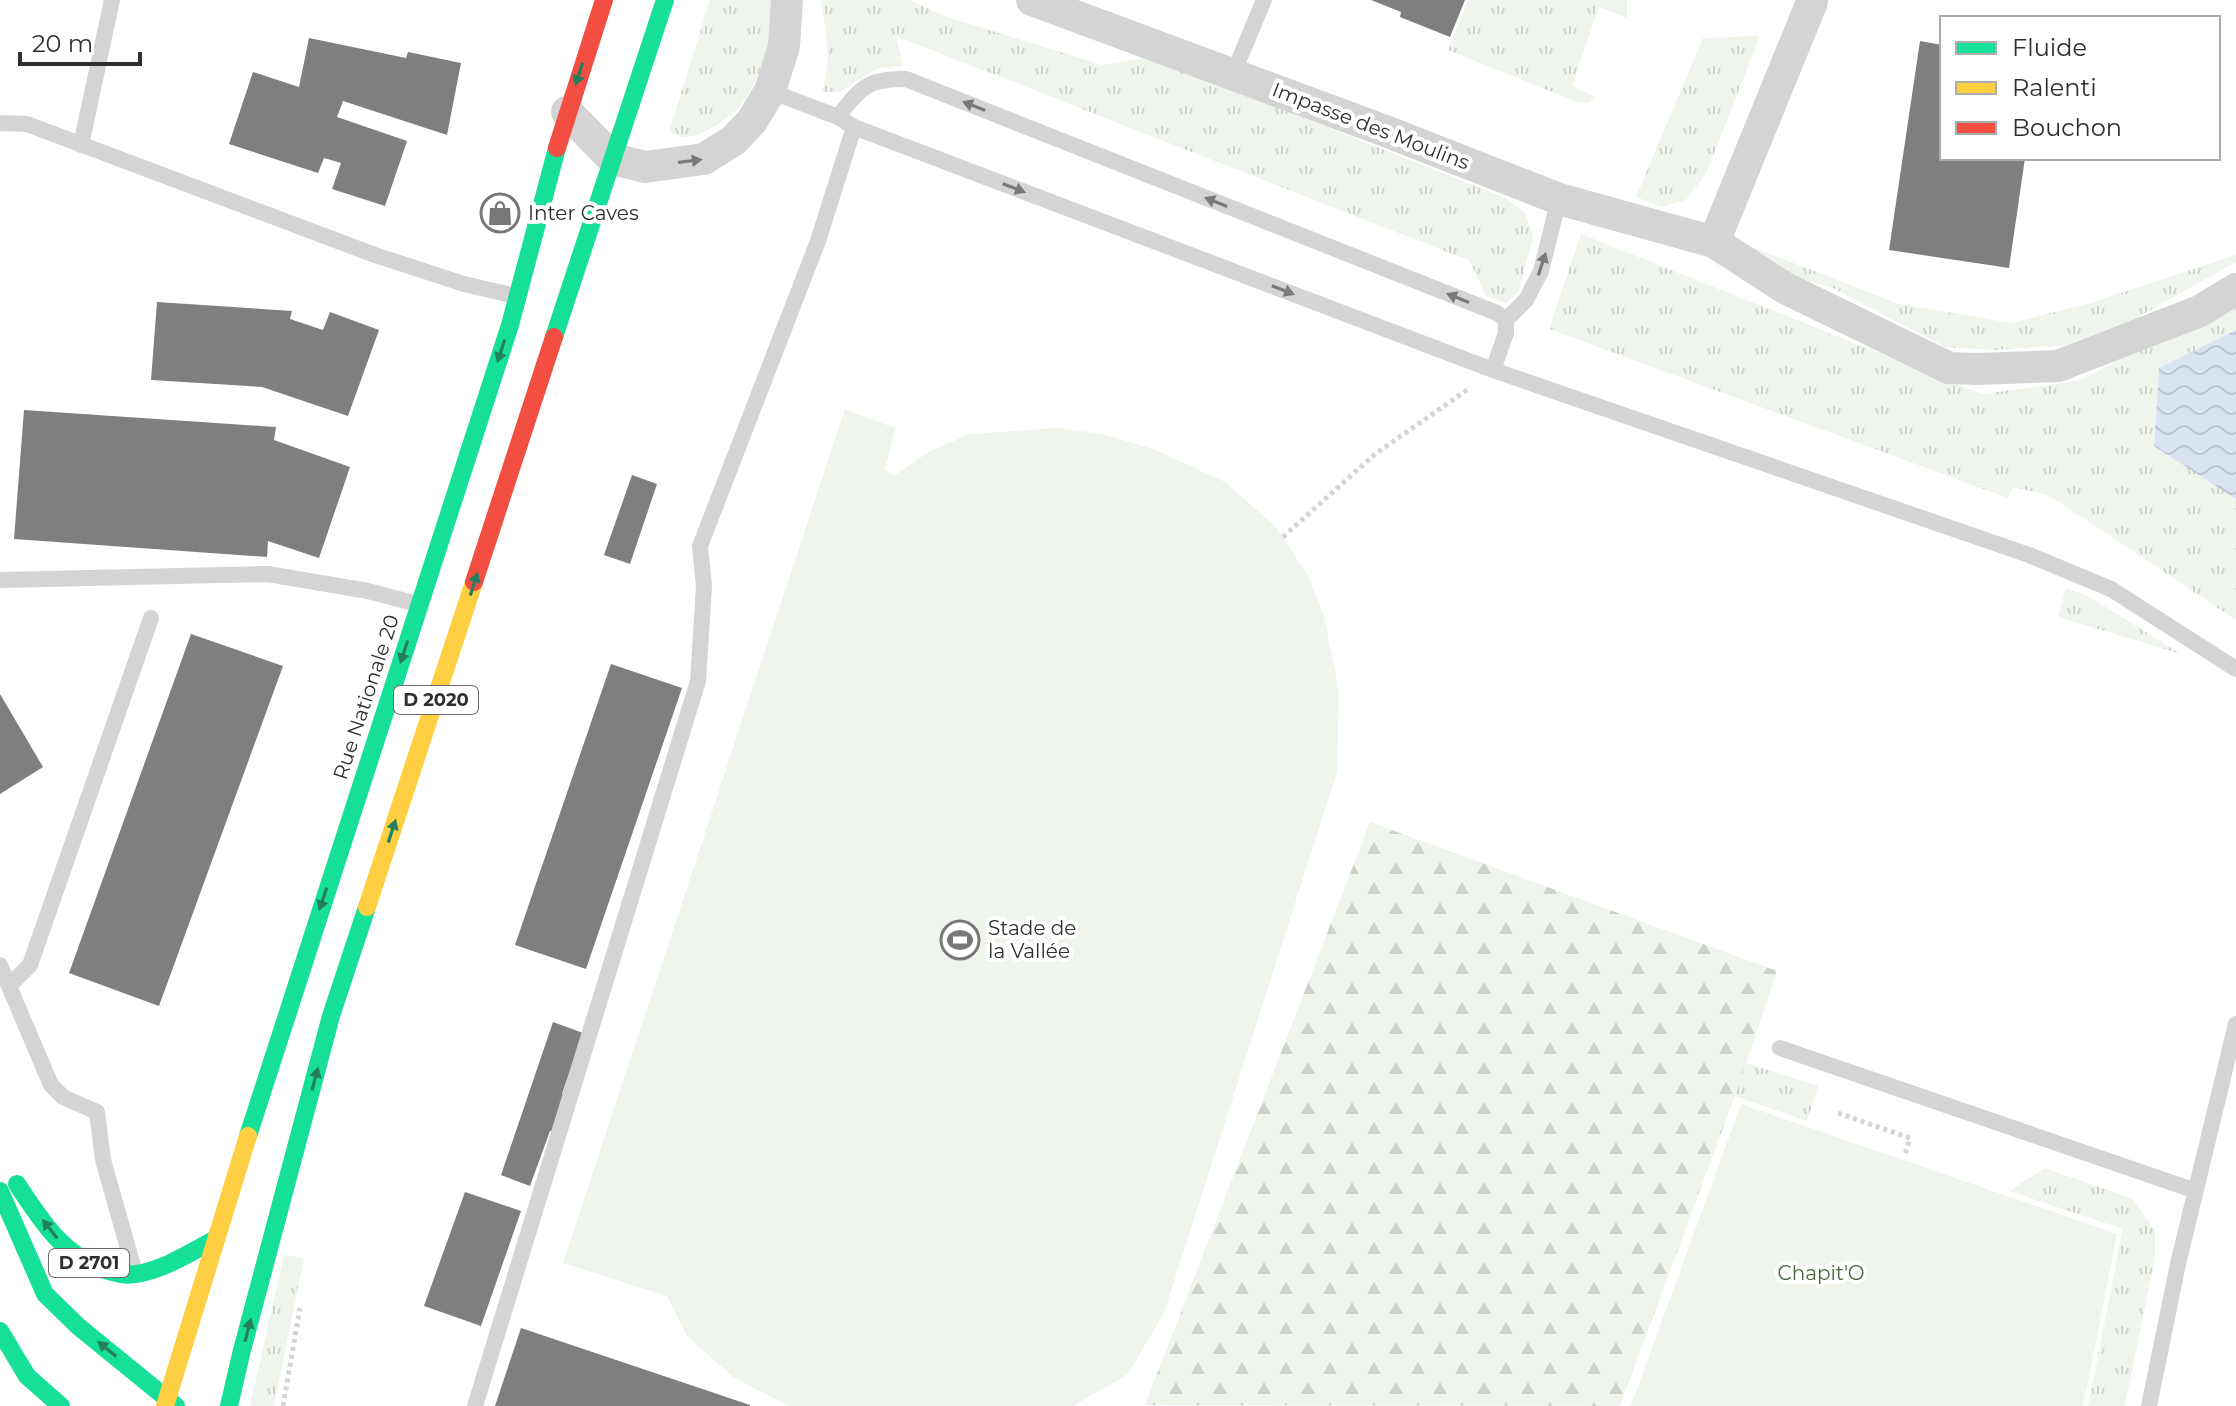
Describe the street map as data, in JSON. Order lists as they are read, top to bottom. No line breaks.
{"streets":{"main road":["Rue Nationale 20","D 2020","D 2701"],"street":["Impasse des Moulins"]},"crossings":[["Rue Nationale 20","D 2701"]],"parks":["Chapit'O"],"places":{"shop":["Inter Caves"],"sports":["Stade de la Vallée"]},"legend":["Fluide","Ralenti","Bouchon"],"scale_bar":"20 m"}
